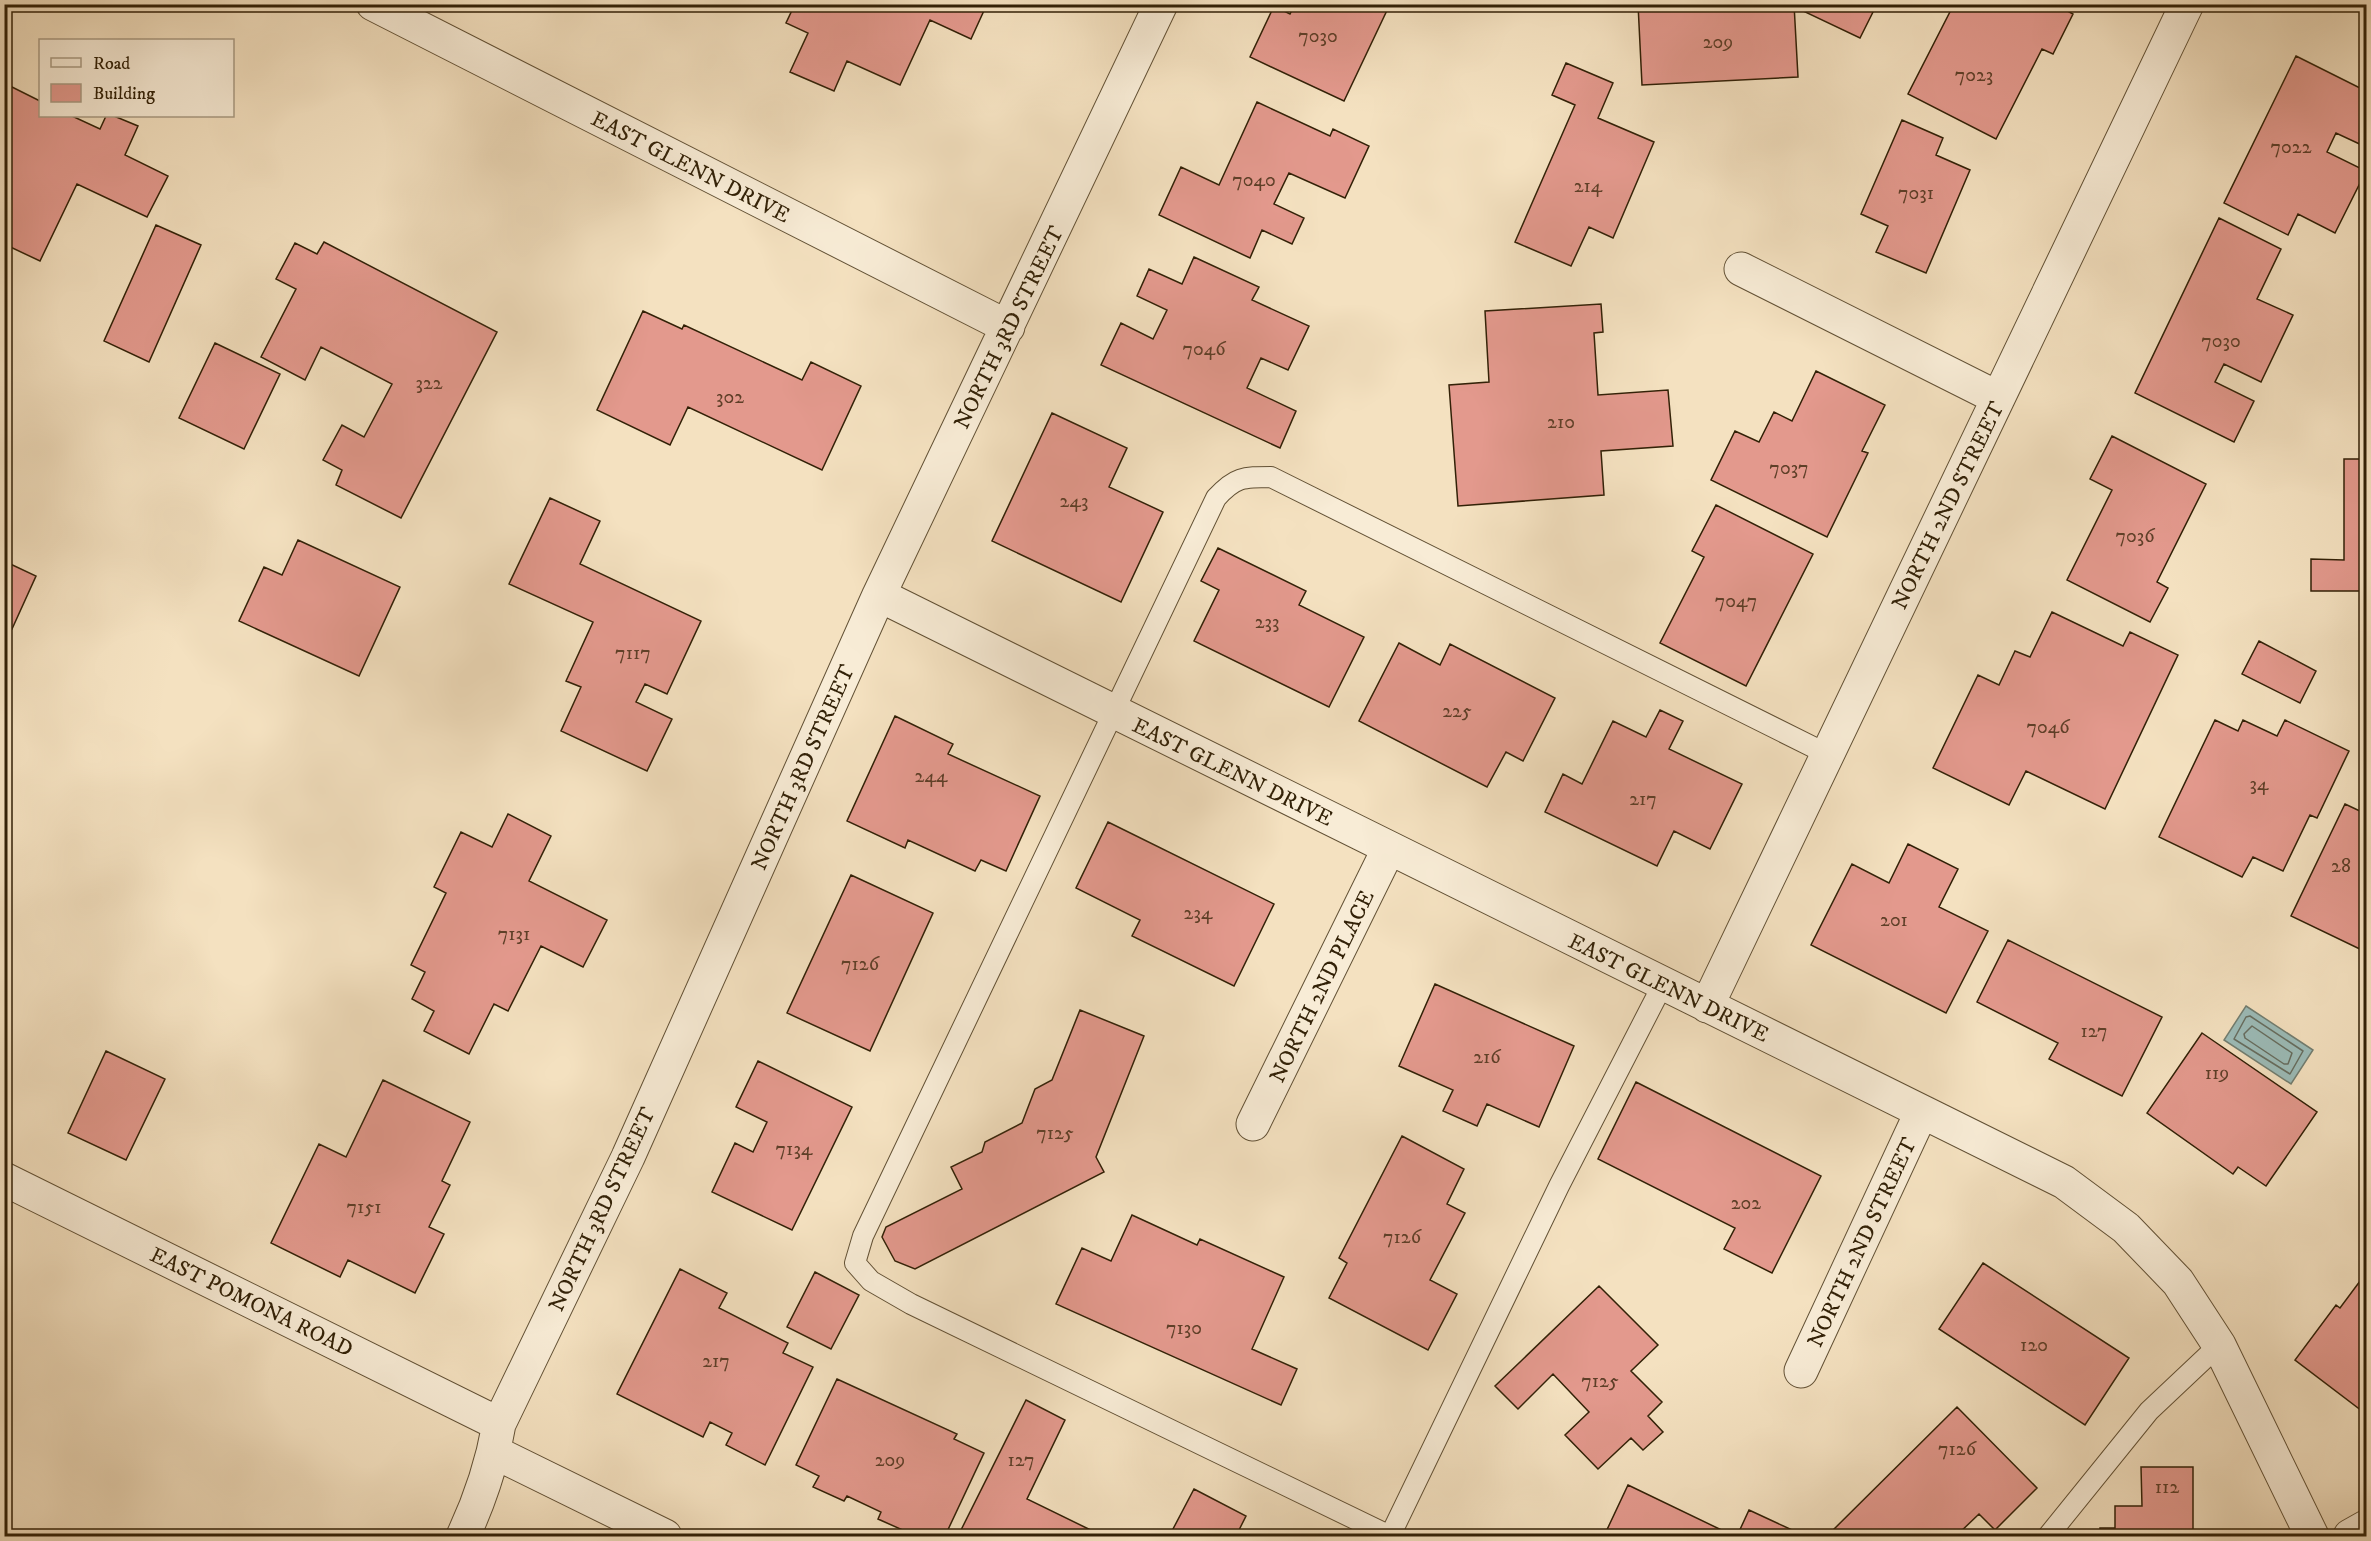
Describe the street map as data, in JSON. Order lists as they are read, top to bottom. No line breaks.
{"streets":{"street":["EAST GLENN DRIVE","NORTH 3RD STREET","NORTH 2ND STREET","NORTH 2ND PLACE","EAST POMONA ROAD"]},"crossings":[["EAST GLENN DRIVE","NORTH 3RD STREET"],["EAST GLENN DRIVE","NORTH 2ND STREET"],["EAST GLENN DRIVE","NORTH 2ND PLACE"],["NORTH 3RD STREET","EAST POMONA ROAD"]],"house_numbers":["7030","209","7023","7022","7040","214","7031","7030","7046","322","302","210","7037","243","7036","7047","233","7117","225","7046","244","34","217","28","234","201","7131","7126","127","216","119","7125","7134","202","7151","7126","7130","120","217","7125","7126","209","127","112"],"legend":["Road","Building"]}
